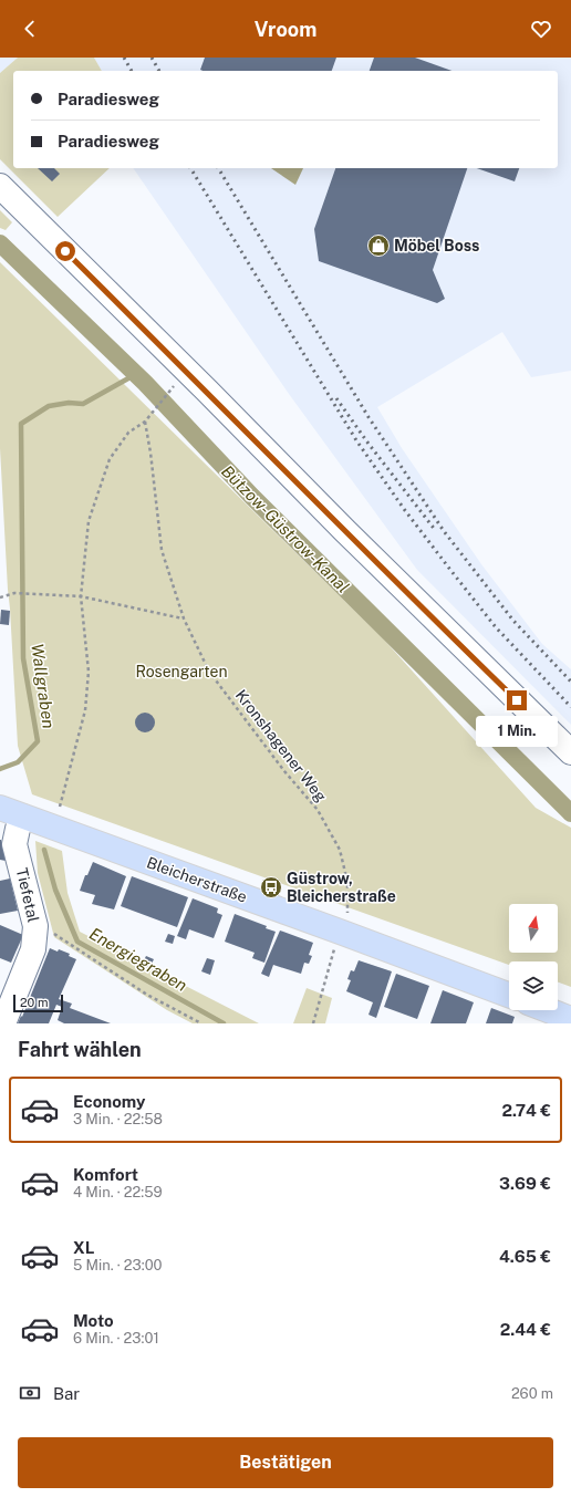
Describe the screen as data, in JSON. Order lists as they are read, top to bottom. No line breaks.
{"streets":{"main road":["Bleicherstraße"],"street":["Tiefetal"],"path":["Kronshagener Weg"]},"crossings":[["Kronshagener Weg","Bleicherstraße"],["Bleicherstraße","Tiefetal"]],"water":["Bützow-Güstrow-Kanal","Wallgraben","Energiegraben"],"parks":["Rosengarten"],"places":{"shop":["Möbel Boss"],"bus stop":["Güstrow, Bleicherstraße"]},"scale_bar":"20 m","north":"top","page":{"header":"Vroom","banner":["Paradiesweg","Paradiesweg"],"bubble":"1 Min.","scale":"20 m","heading":"Fahrt wählen","list":[{"name":"Economy","note":"3 Min. · 22:58","value":"2.74 €"},{"name":"Komfort","note":"4 Min. · 22:59","value":"3.69 €"},{"name":"XL","note":"5 Min. · 23:00","value":"4.65 €"},{"name":"Moto","note":"6 Min. · 23:01","value":"2.44 €"}],"pay":["Bar","260 m"],"buttons":"Bestätigen"}}
